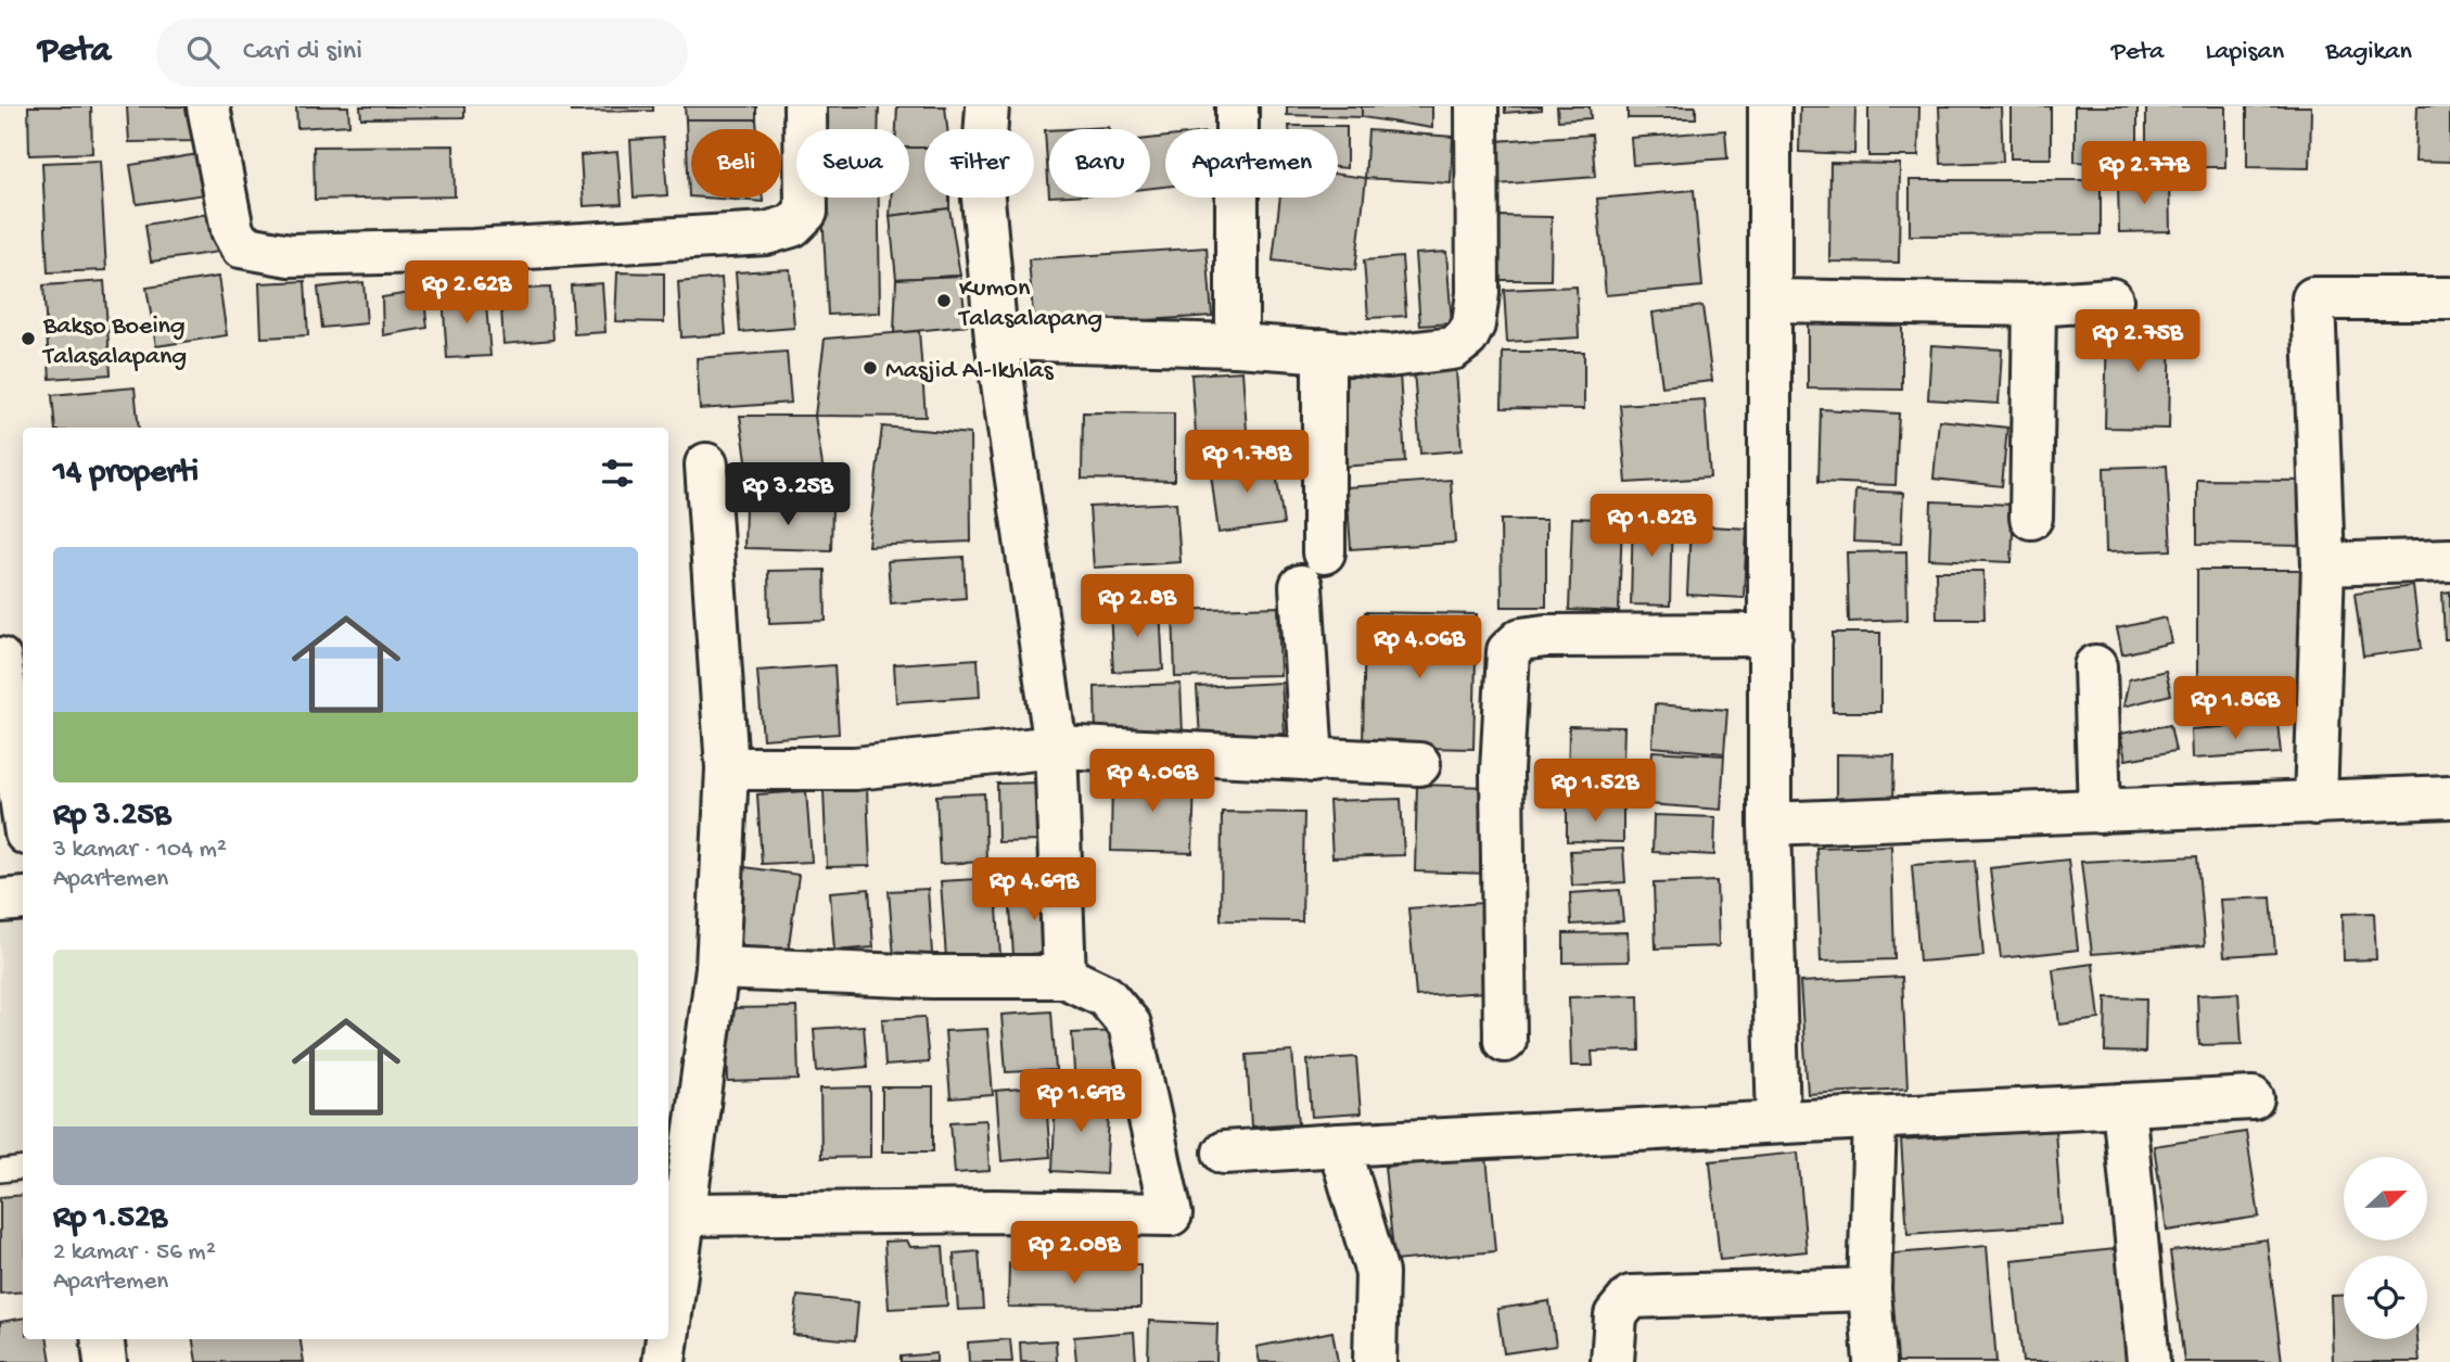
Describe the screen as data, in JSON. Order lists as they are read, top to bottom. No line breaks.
{"places":["Kumon Talasalapang","Bakso Boeing Talasalapang","Masjid Al-Ikhlas"],"north":"right","page":{"header":"Peta","search":"Cari di sini","nav":["Peta","Lapisan","Bagikan"],"chip":["Beli","Sewa","Filter","Baru","Apartemen"],"price":["Rp 2.77B","Rp 2.62B","Rp 2.75B","Rp 1.78B","Rp 3.25B","Rp 1.82B","Rp 2.8B","Rp 4.06B","Rp 1.86B","Rp 4.06B","Rp 1.52B","Rp 4.69B","Rp 1.69B","Rp 2.08B"],"heading":"14 properti","list":[{"name":"Rp 3.25B","note":"3 kamar · 104 m² · Apartemen"},{"name":"Rp 1.52B","note":"2 kamar · 56 m² · Apartemen"}]}}
